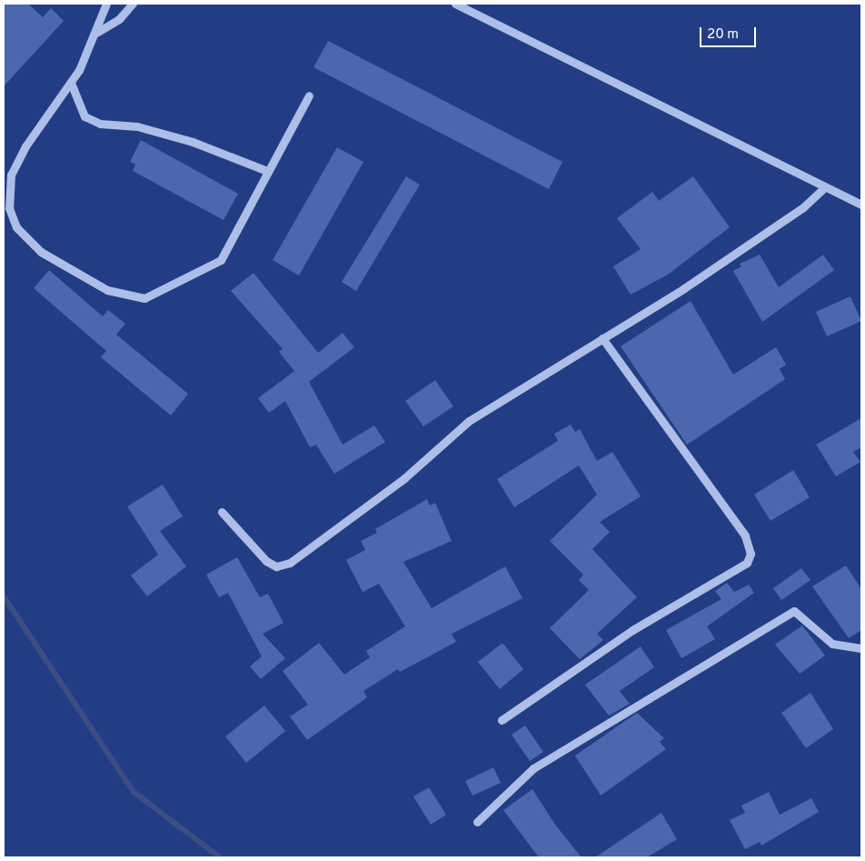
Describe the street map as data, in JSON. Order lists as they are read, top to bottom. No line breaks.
{"scale_bar":"20 m"}
